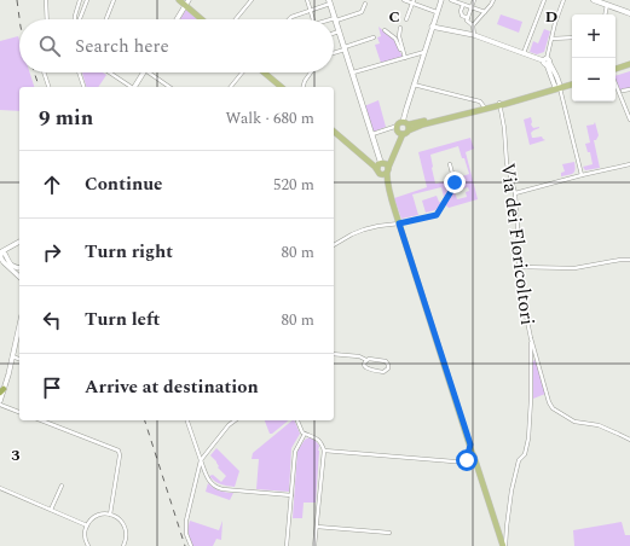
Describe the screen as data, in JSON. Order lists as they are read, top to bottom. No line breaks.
{"streets":{"street":["Via dei Floricoltori"]},"page":{"map_buttons":["+","−"],"search":"Search here","heading":["9 min","Walk · 680 m"],"list":[["Continue","520 m"],["Turn right","80 m"],["Turn left","80 m"],"Arrive at destination"]},"grid":{"columns":["C","D"],"rows":["3"]}}
